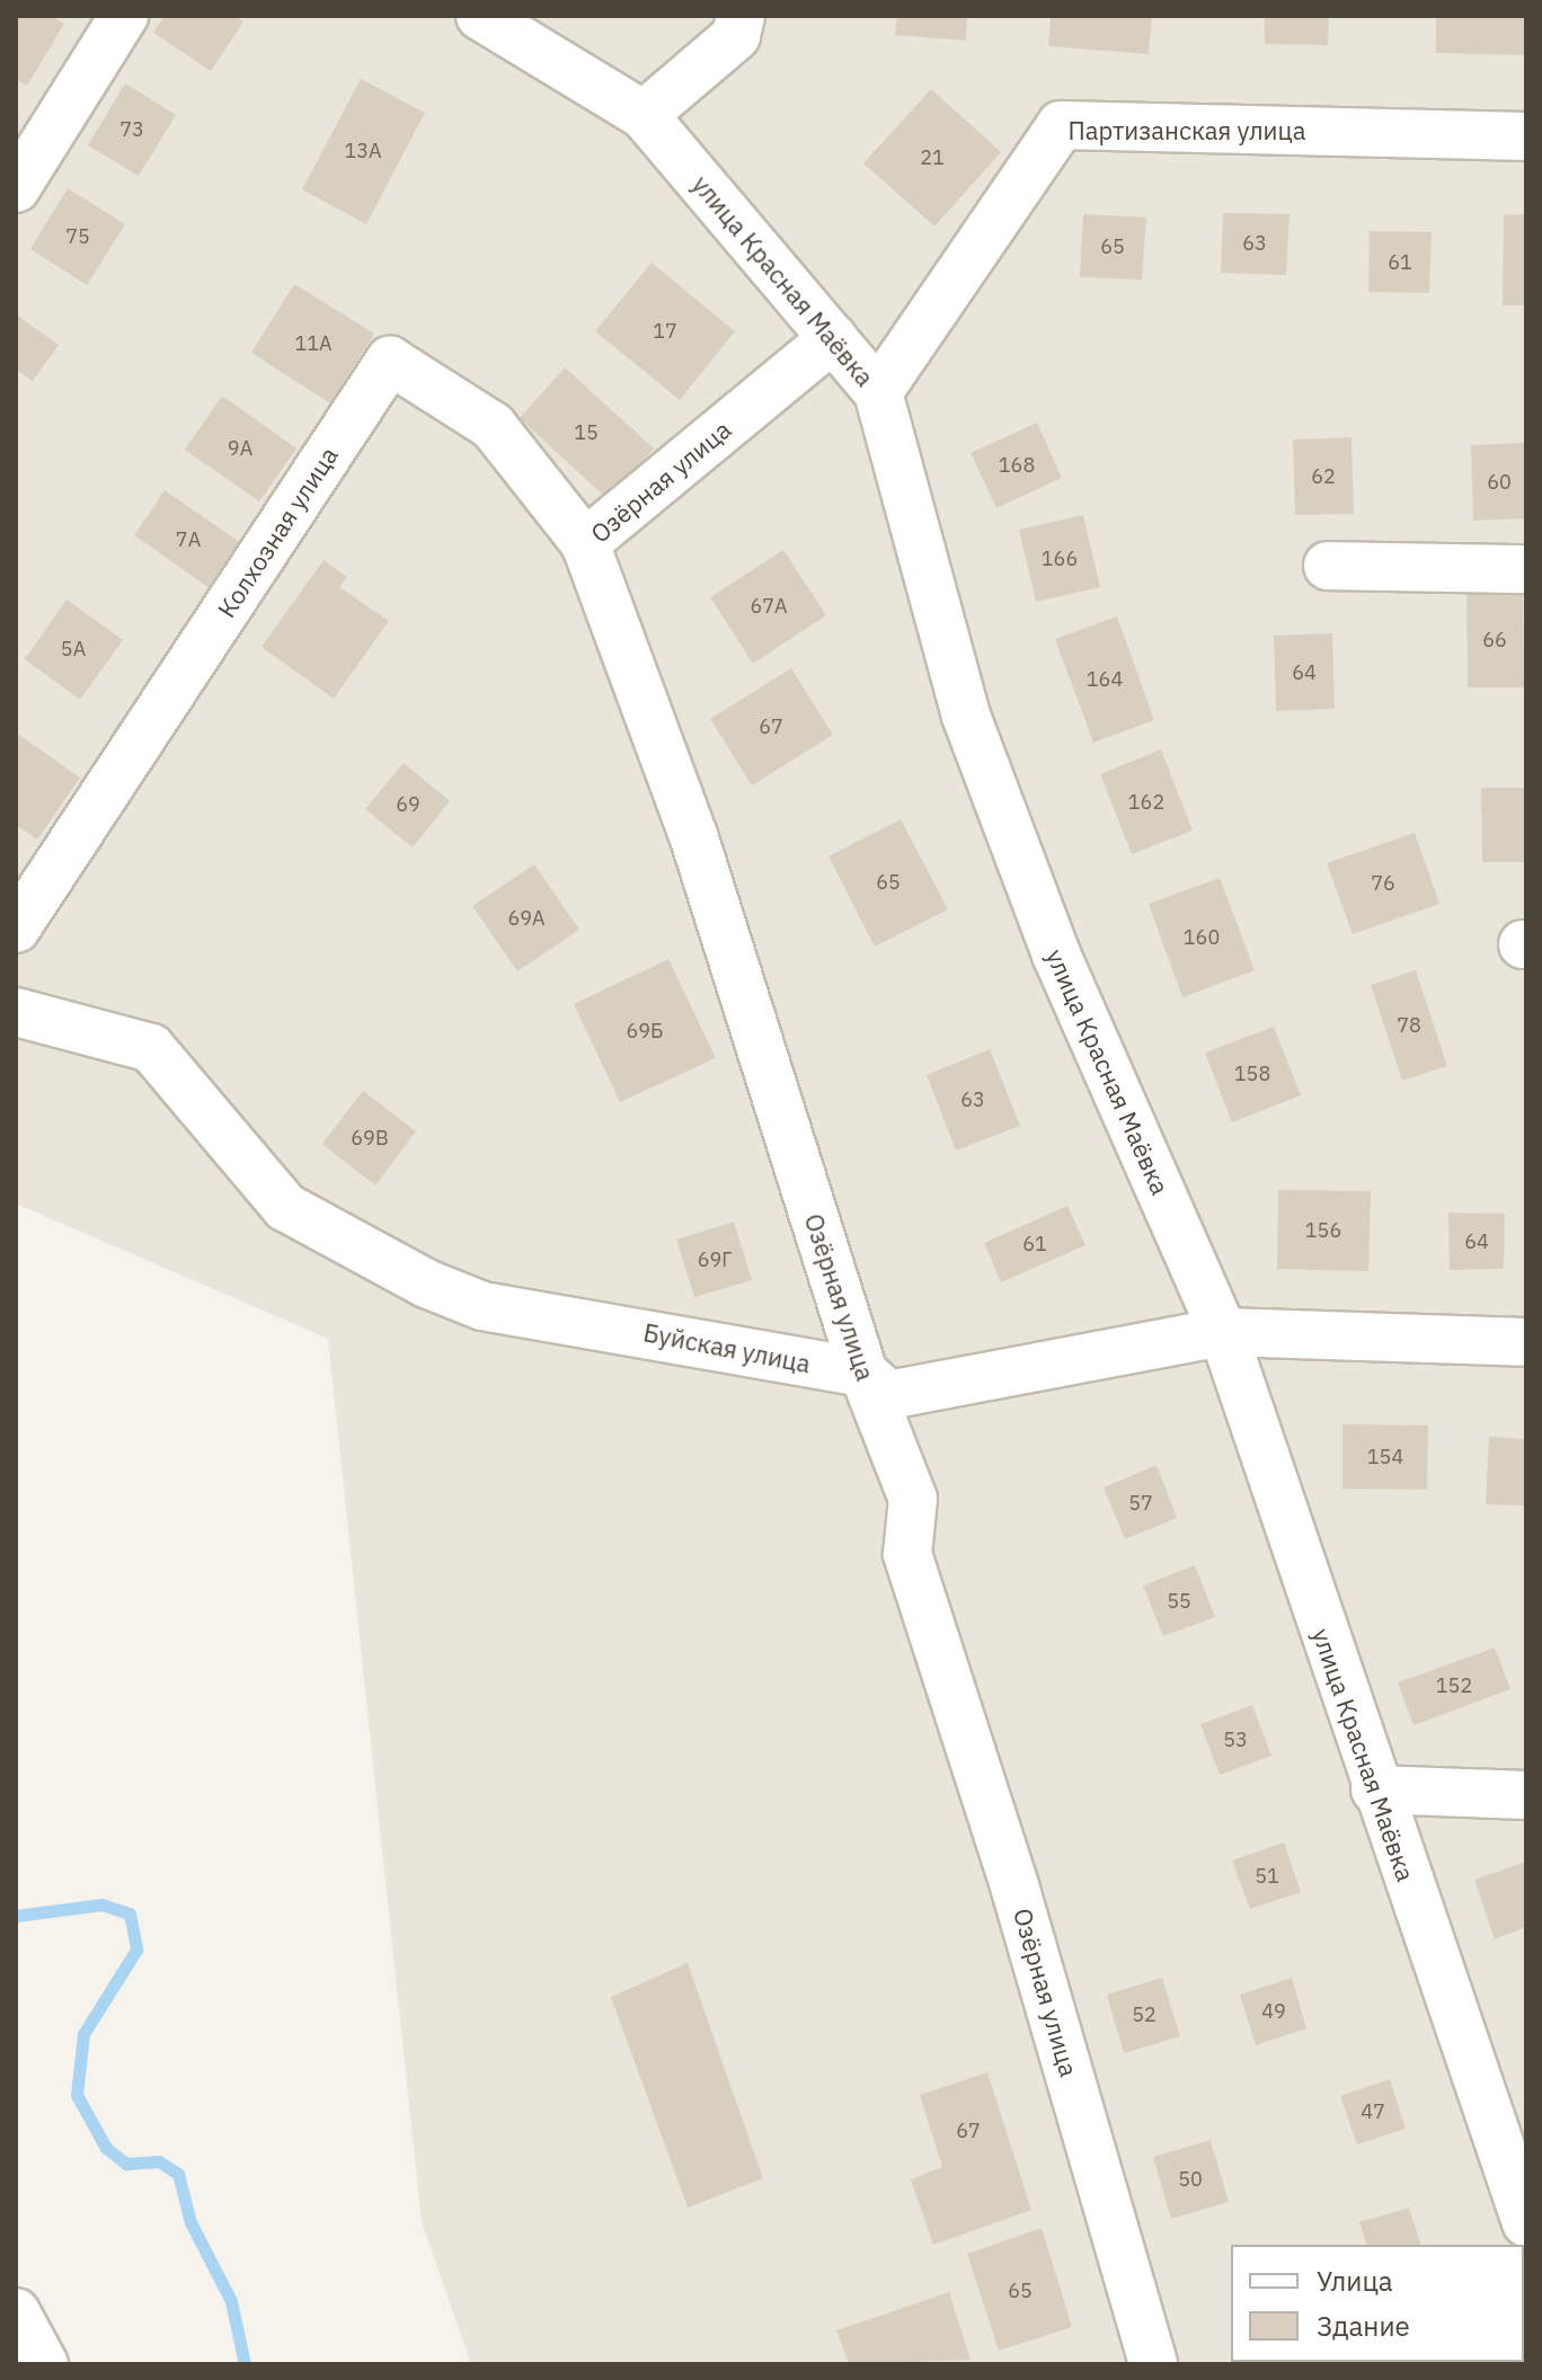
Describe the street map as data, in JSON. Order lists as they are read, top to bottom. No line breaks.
{"streets":{"street":["Партизанская улица","улица Красная Маёвка","Озёрная улица","Колхозная улица","Буйская улица"]},"crossings":[["Партизанская улица","улица Красная Маёвка"],["улица Красная Маёвка","Озёрная улица"],["улица Красная Маёвка","Буйская улица"],["Озёрная улица","Колхозная улица"],["Озёрная улица","Буйская улица"]],"house_numbers":["73","13А","21","75","63","65","61","17","11А","15","9А","168","62","60","7А","166","67А","66","5А","64","164","67","162","69","65","76","69А","160","78","69Б","158","63","69В","156","64","61","69Г","154","57","55","152","53","51","49","52","47","67","50","65"],"legend":["Улица","Здание"]}
